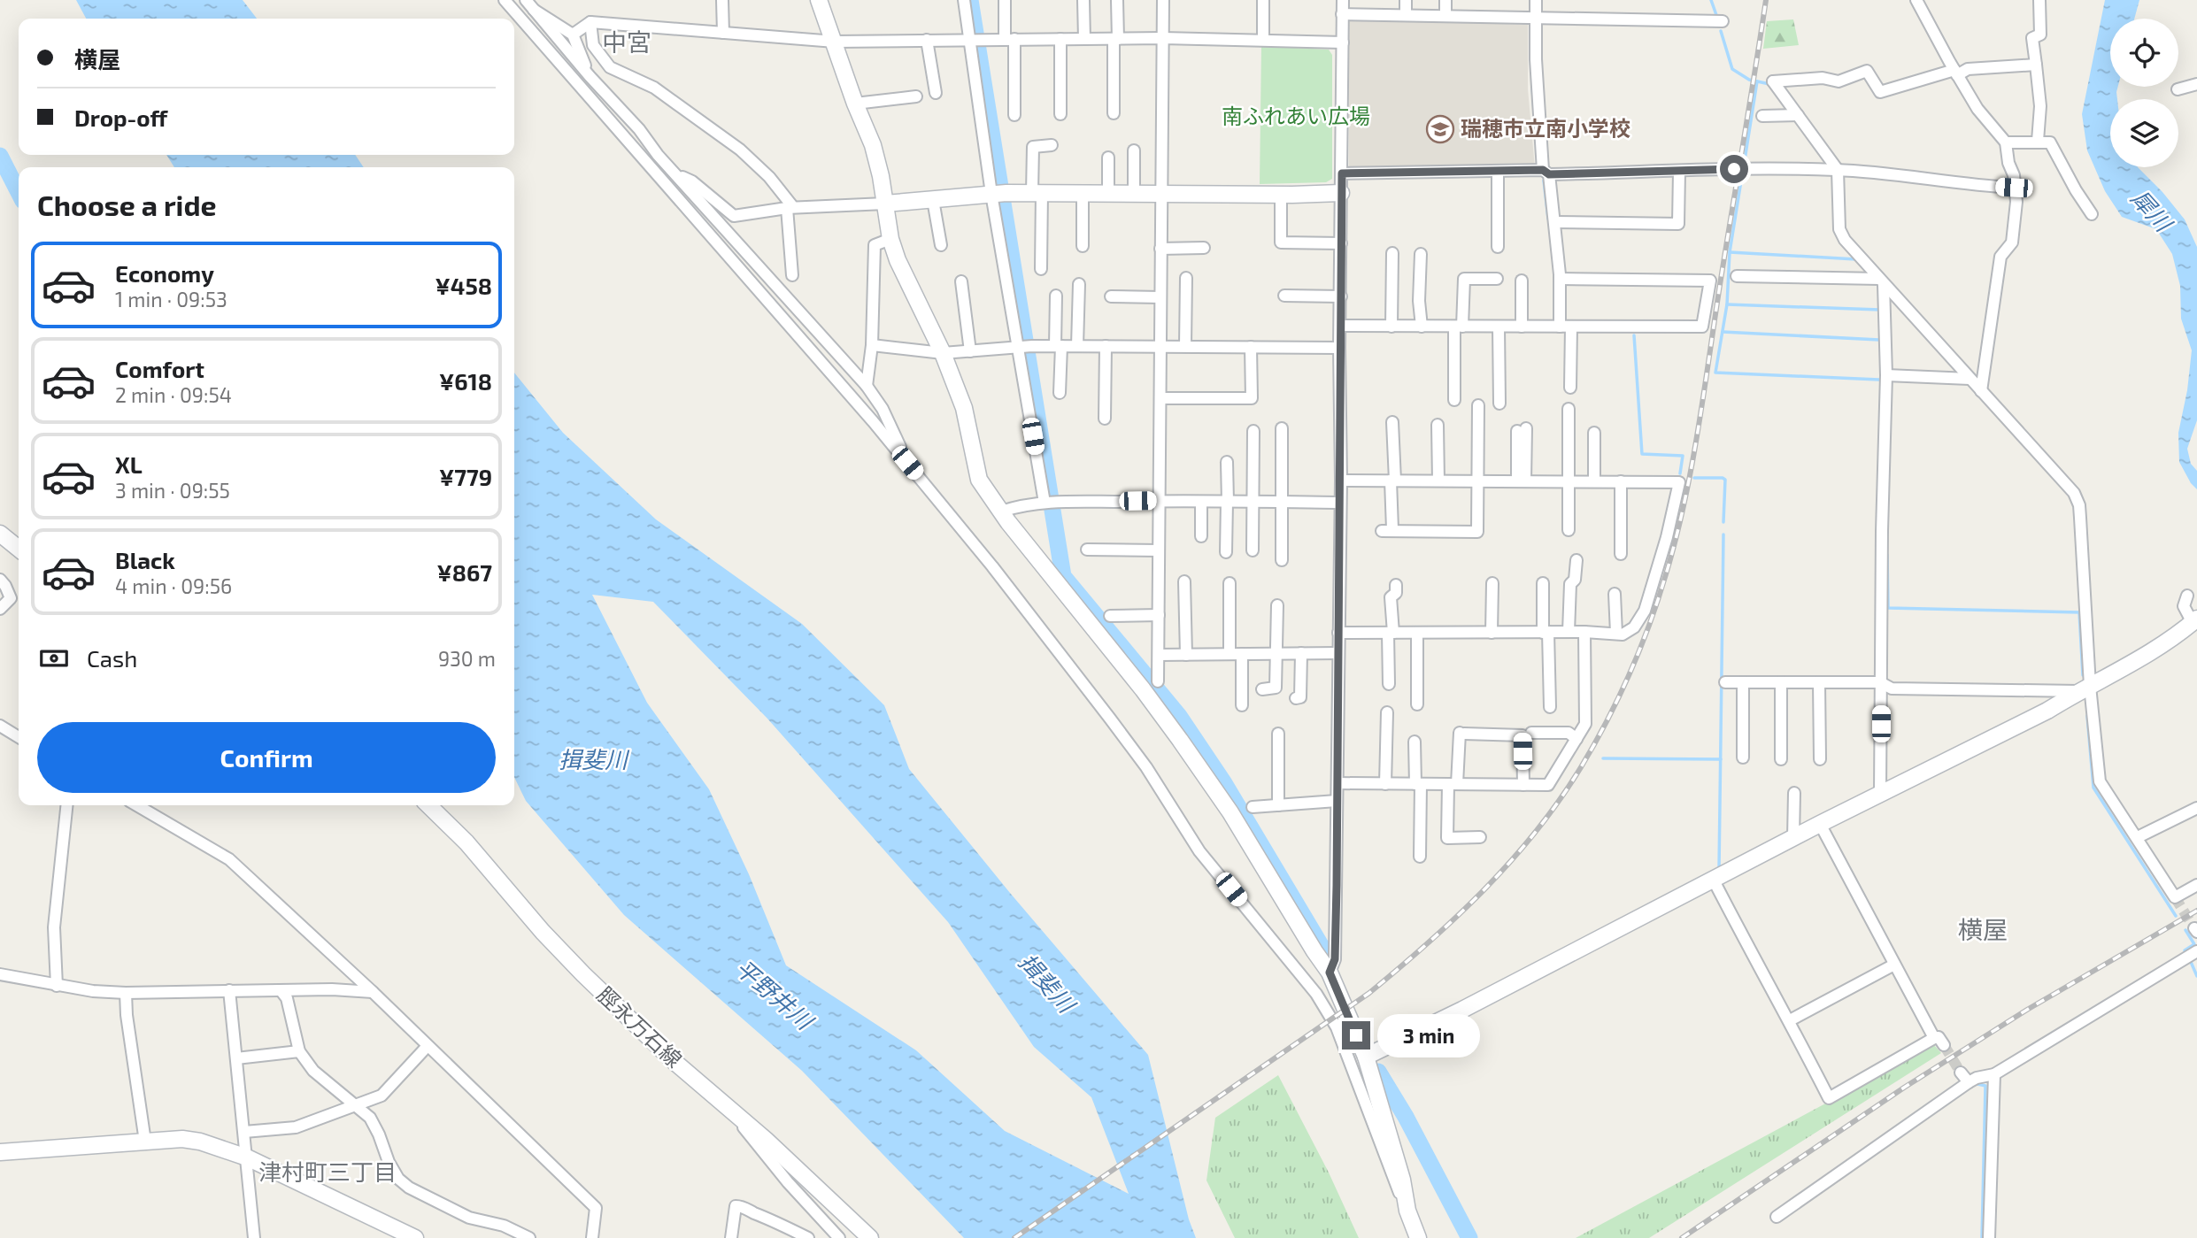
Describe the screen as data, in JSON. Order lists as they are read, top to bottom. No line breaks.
{"streets":{"street":["脛永万石線"]},"districts":["中宮","横屋","津村町三丁目"],"water":["犀川","揖斐川","平野井川"],"parks":["南ふれあい広場"],"places":{"school or university":["瑞穂市立南小学校"]},"page":{"banner":["横屋","Drop-off"],"heading":"Choose a ride","list":[{"name":"Economy","note":"1 min · 09:53","value":"¥458"},{"name":"Comfort","note":"2 min · 09:54","value":"¥618"},{"name":"XL","note":"3 min · 09:55","value":"¥779"},{"name":"Black","note":"4 min · 09:56","value":"¥867"}],"pay":["Cash","930 m"],"buttons":"Confirm","bubble":"3 min"}}
